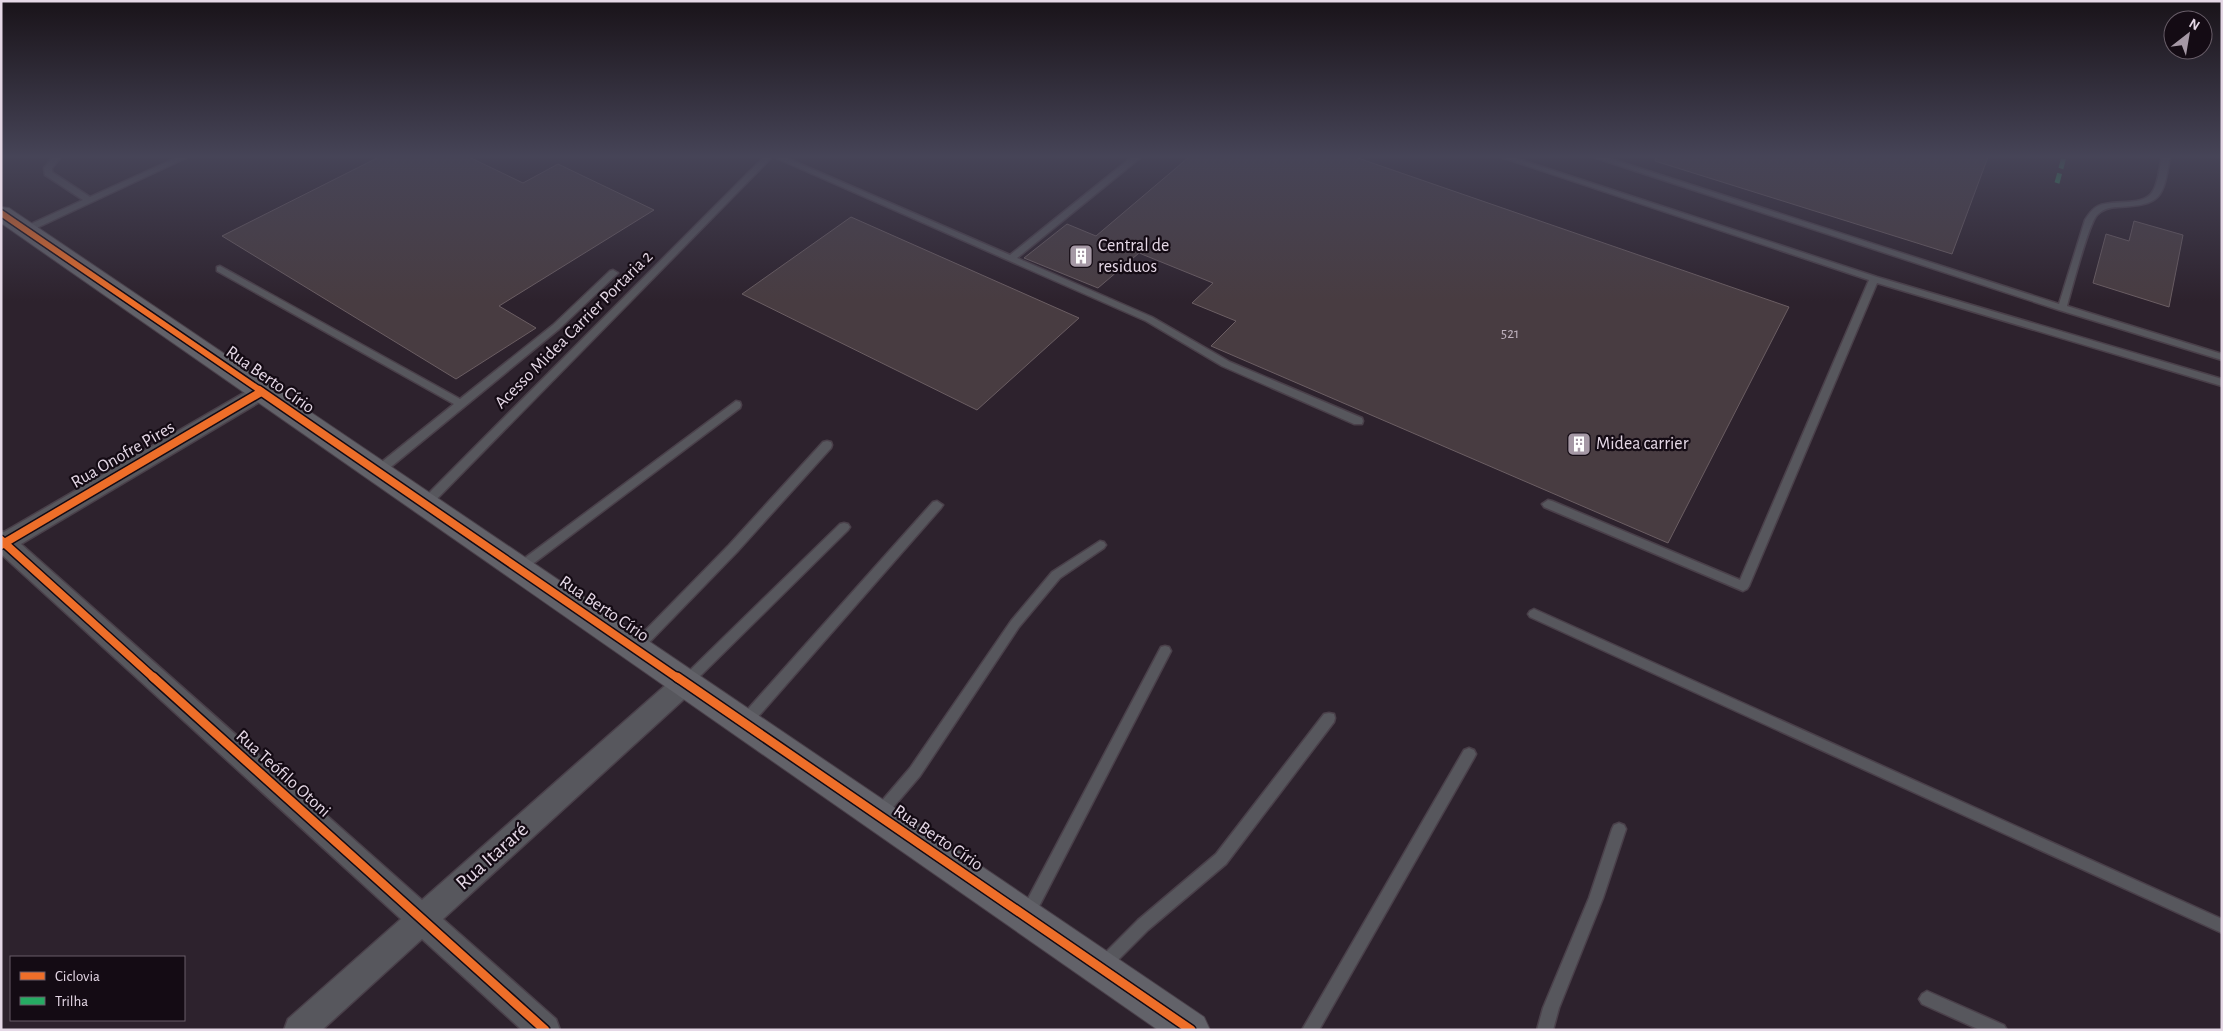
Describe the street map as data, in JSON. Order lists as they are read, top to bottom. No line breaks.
{"streets":{"street":["Rua Berto Círio","Rua Onofre Pires","Rua Teófilo Otoni","Rua Itararé"],"lane":["Acesso Midea Carrier Portaria 2"]},"crossings":[["Acesso Midea Carrier Portaria 2","Rua Berto Círio"],["Rua Berto Círio","Rua Onofre Pires"],["Rua Berto Círio","Rua Itararé"],["Rua Onofre Pires","Rua Teófilo Otoni"],["Rua Teófilo Otoni","Rua Itararé"]],"places":{"building":["Central de residuos","Midea carrier"]},"house_numbers":["521"],"legend":["Ciclovia","Trilha"],"north":"top right"}
